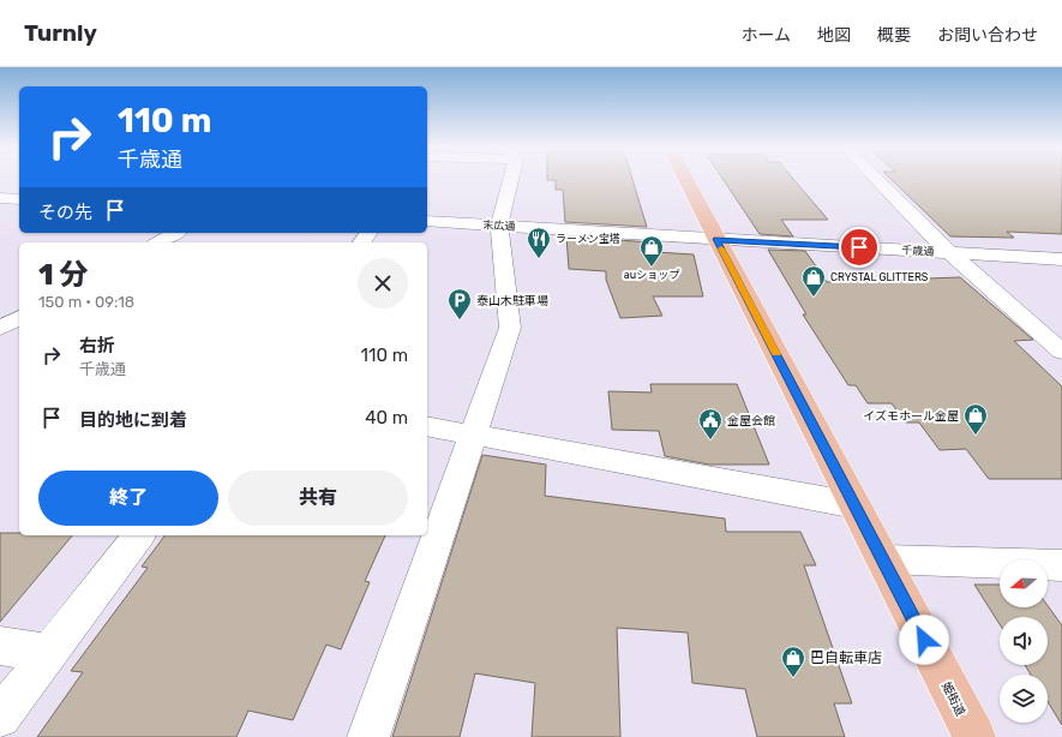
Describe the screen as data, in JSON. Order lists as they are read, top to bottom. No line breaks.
{"streets":{"main road":["姫街道"],"street":["末広通","千歳通"]},"crossings":[["末広通","千歳通"],["末広通","姫街道"],["千歳通","姫街道"]],"places":{"restaurant":["ラーメン宝塔"],"shop":["auショップ","CRYSTAL GLITTERS","イズモホール金屋","巴自転車店"],"parking":["泰山木駐車場"],"public building":["金屋会館"]},"north":"left","page":{"header":"Turnly","nav":["ホーム","地図","概要","お問い合わせ"],"turn":["110 m","千歳通"],"then":"その先","heading":["1 分","150 m · 09:18"],"list":[{"name":"右折","note":"千歳通","value":"110 m"},{"name":"目的地に到着","value":"40 m"}],"buttons":["終了","共有"]}}
